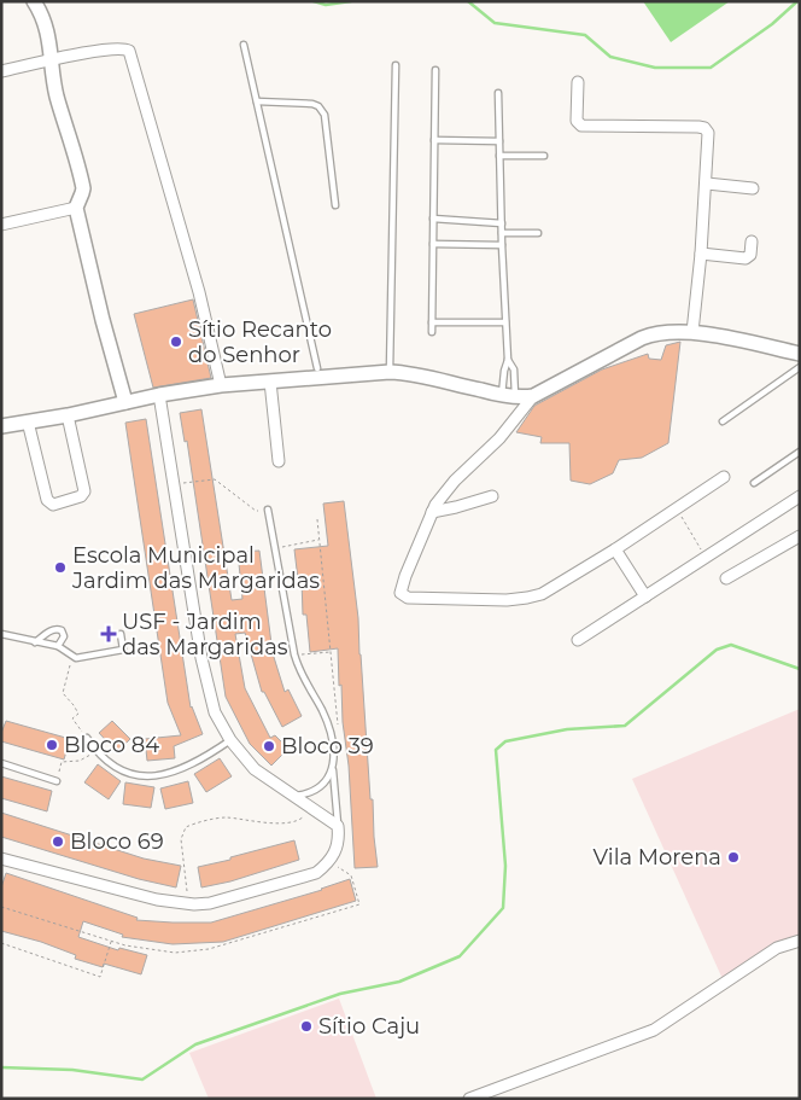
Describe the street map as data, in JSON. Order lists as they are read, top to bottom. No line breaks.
{"places":{"other":["Sítio Recanto do Senhor","Escola Municipal Jardim das Margaridas","Bloco 84","Bloco 39","Bloco 69","Vila Morena","Sítio Caju"],"health":["USF - Jardim das Margaridas"]}}
